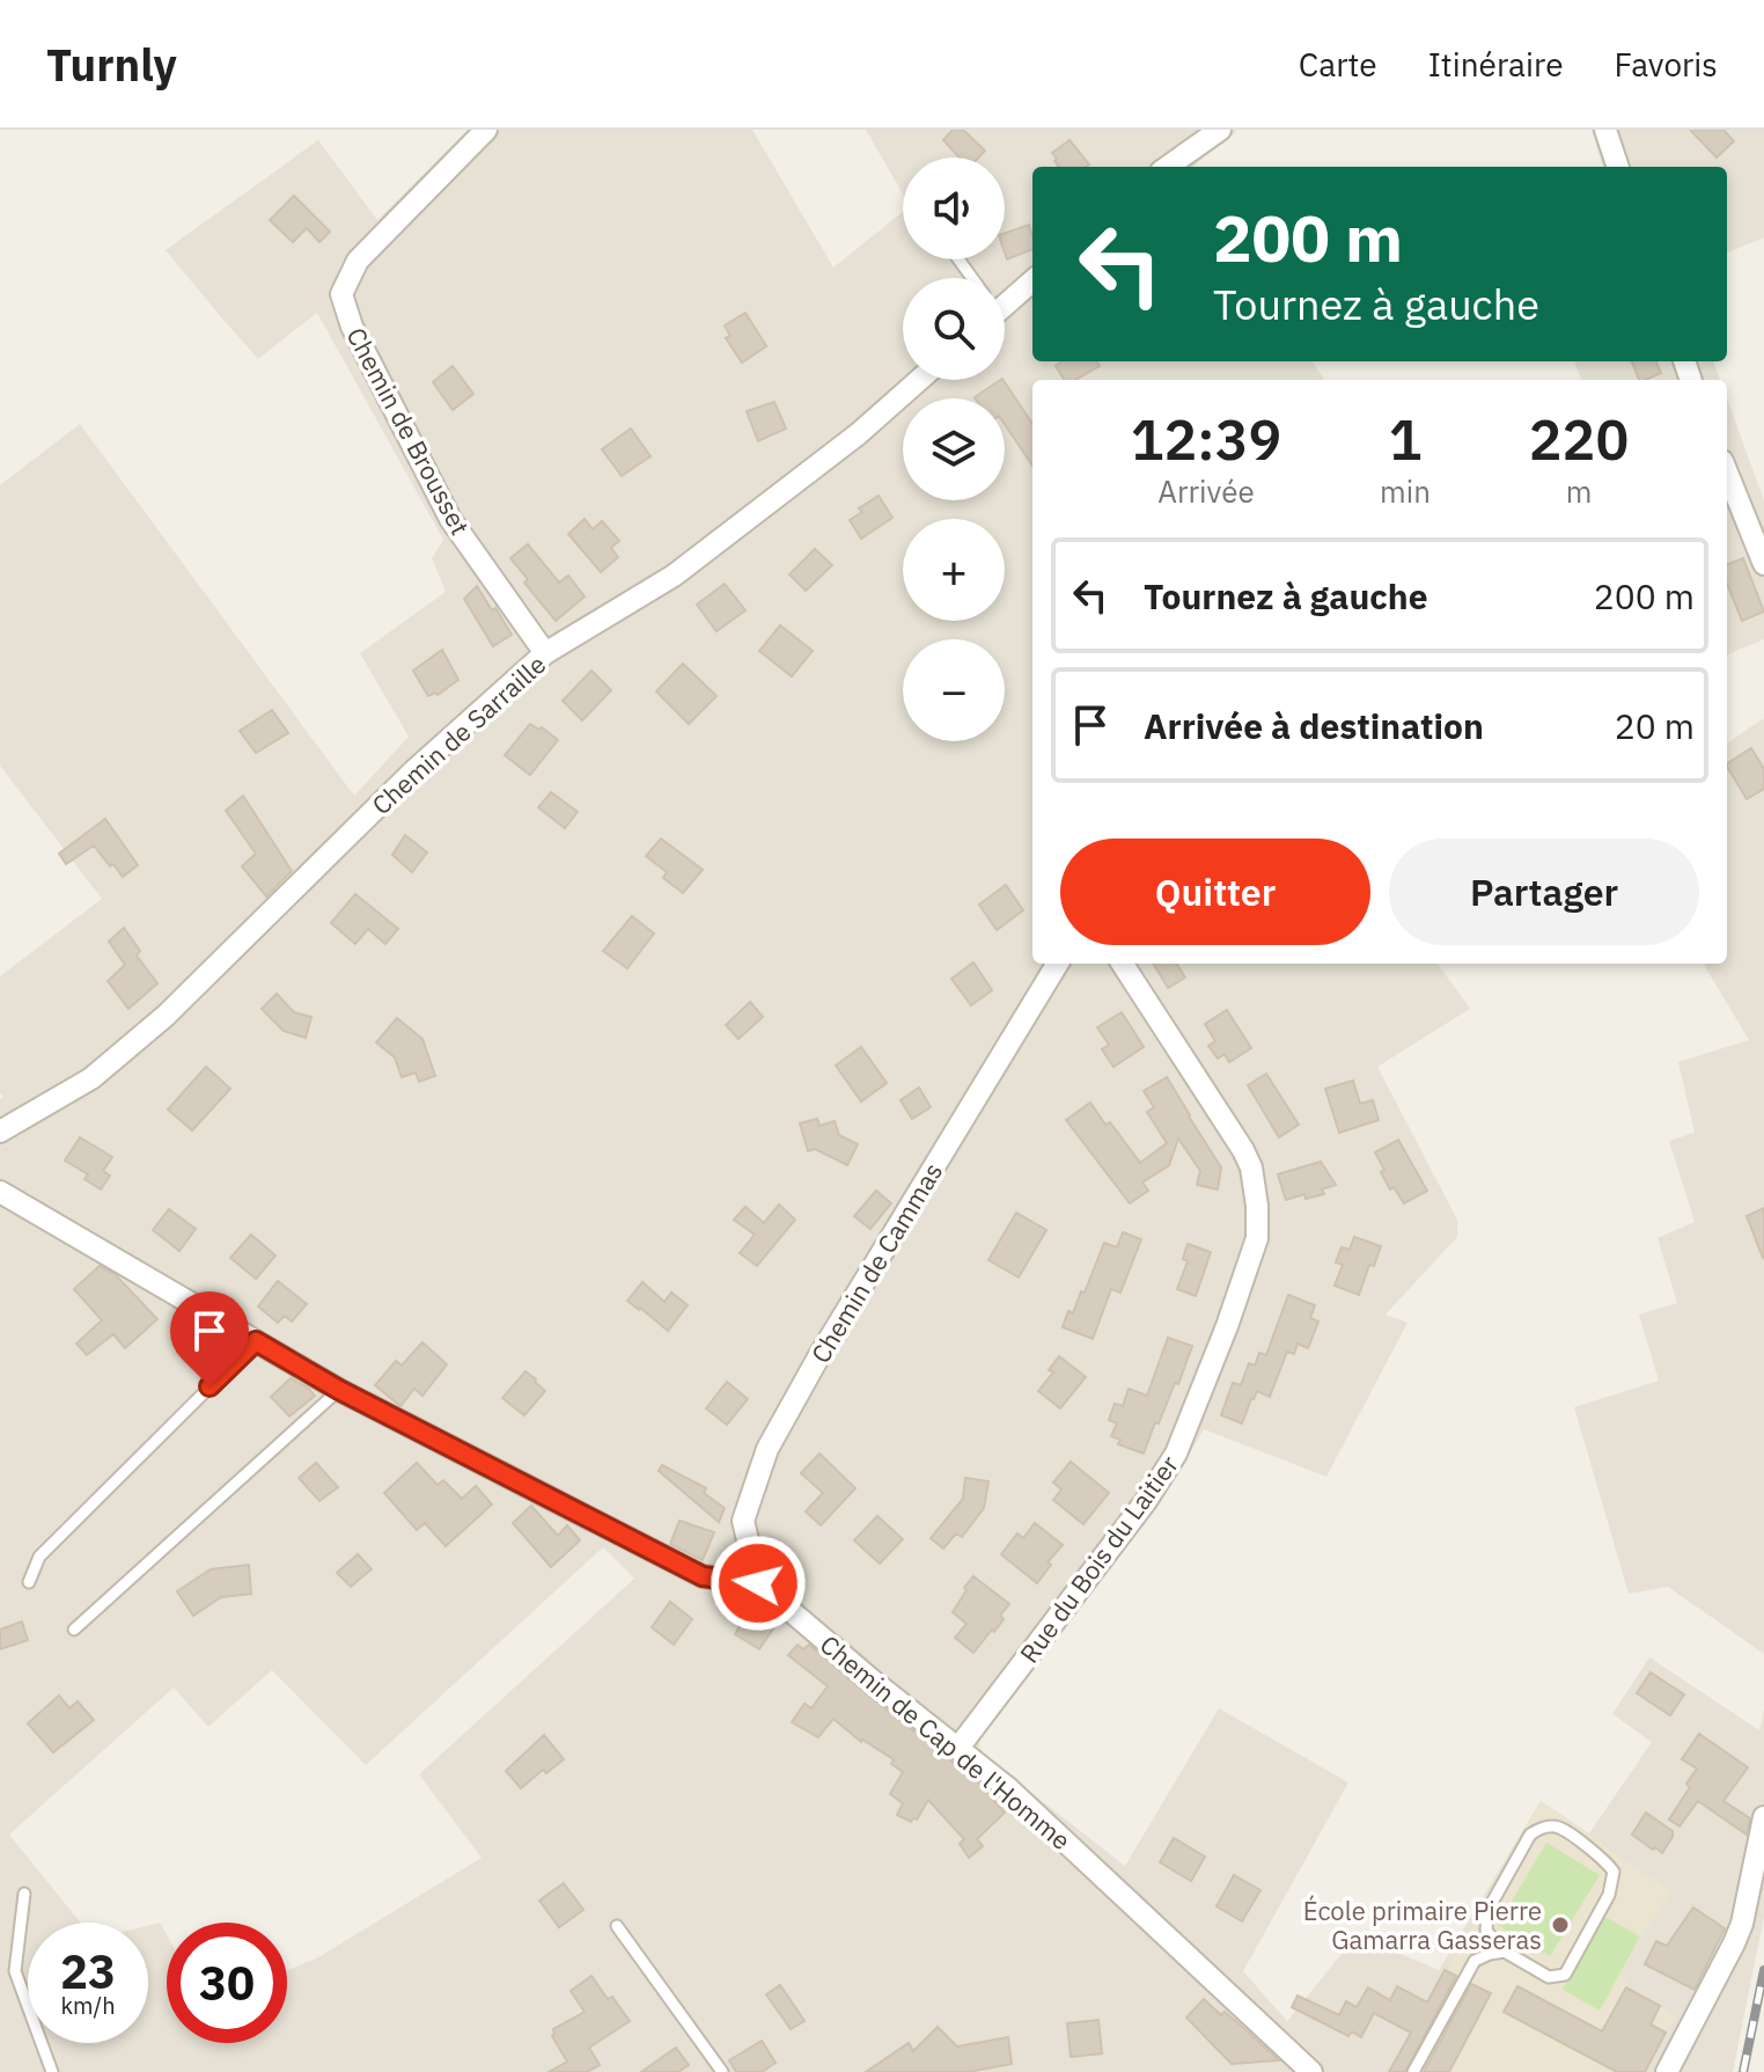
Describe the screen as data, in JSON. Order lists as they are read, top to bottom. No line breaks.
{"streets":{"street":["Chemin de Brousset","Chemin de Sarraille","Chemin de Cammas","Rue du Bois du Laitier","Chemin de Cap de l'Homme"]},"crossings":[["Chemin de Brousset","Chemin de Sarraille"],["Chemin de Cammas","Chemin de Cap de l'Homme"],["Rue du Bois du Laitier","Chemin de Cap de l'Homme"]],"places":["École primaire Pierre Gamarra Gasseras"],"page":{"header":"Turnly","nav":["Carte","Itinéraire","Favoris"],"map_buttons":["+","−"],"turn":["200 m","Tournez à gauche"],"eta":["12:39","Arrivée","1","min","220","m"],"list":[{"name":"Tournez à gauche","value":"200 m"},{"name":"Arrivée à destination","value":"20 m"}],"buttons":["Quitter","Partager"],"speed":"23 km/h","limit":"30"}}
